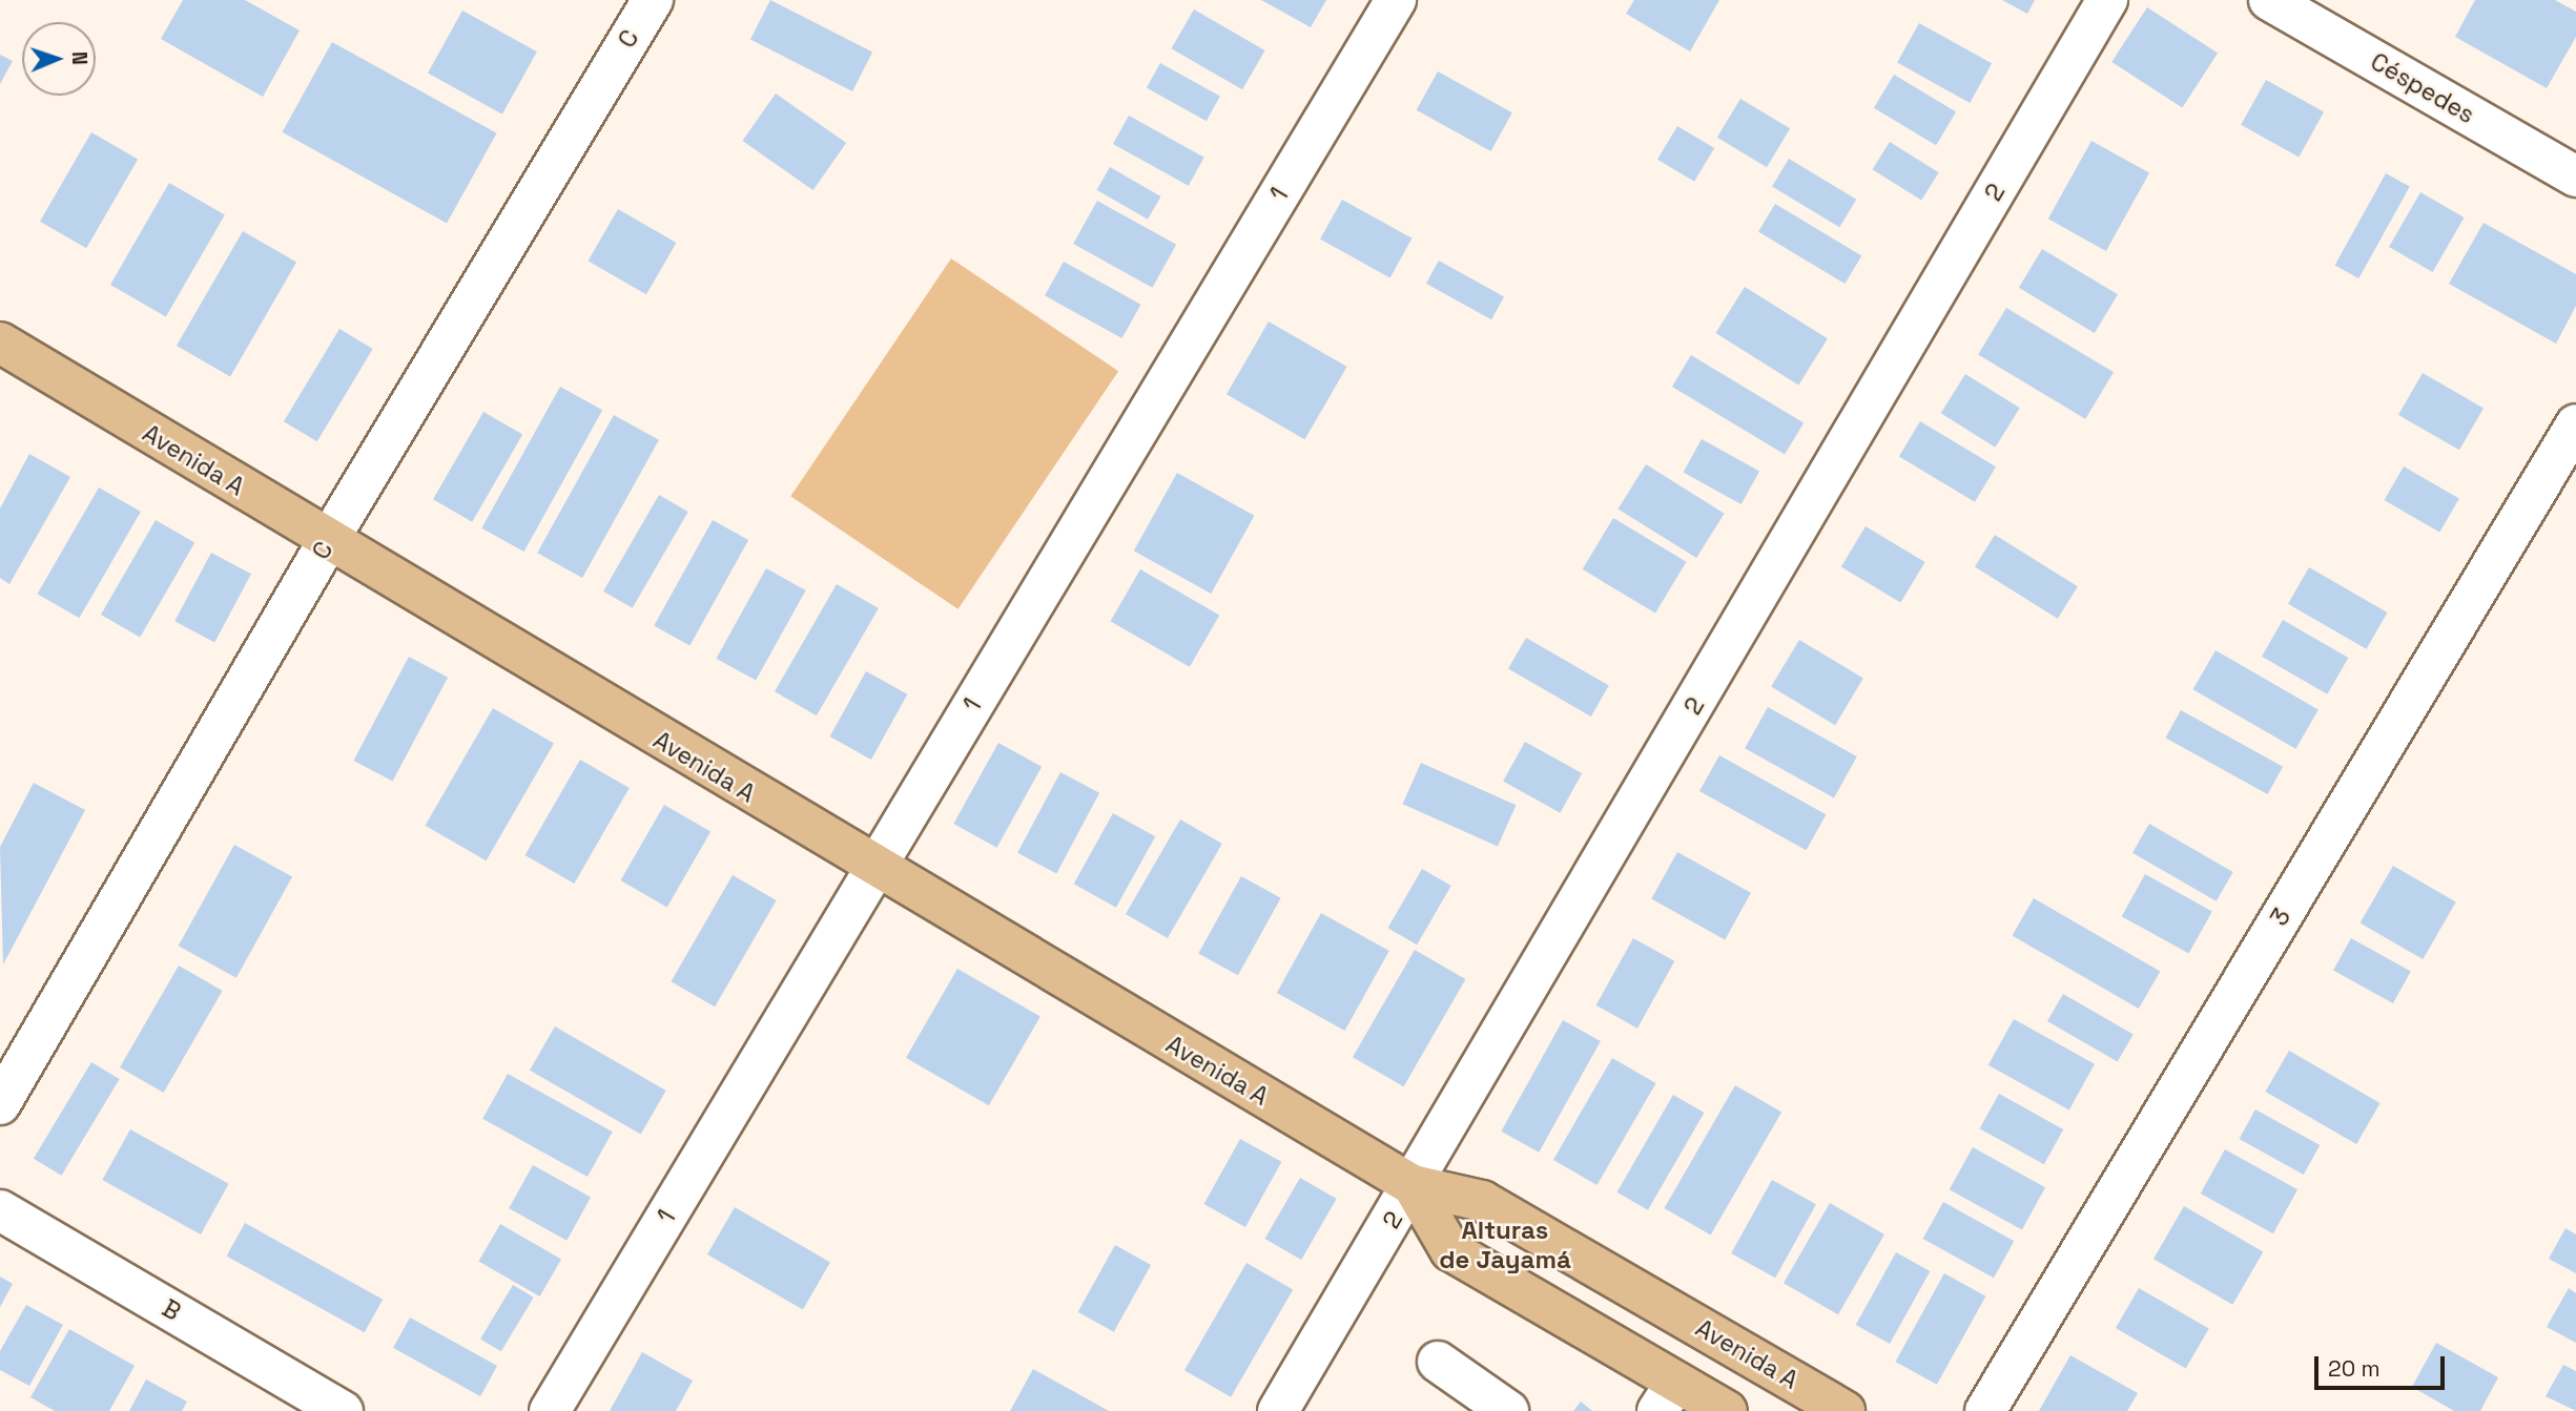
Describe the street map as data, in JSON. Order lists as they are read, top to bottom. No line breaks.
{"streets":{"main road":["Avenida A"],"street":["C","Céspedes","2","1","3","B"]},"crossings":[["C","Avenida A"],["2","Avenida A"],["1","Avenida A"]],"districts":["Alturas de Jayamá"],"scale_bar":"20 m","north":"right"}
